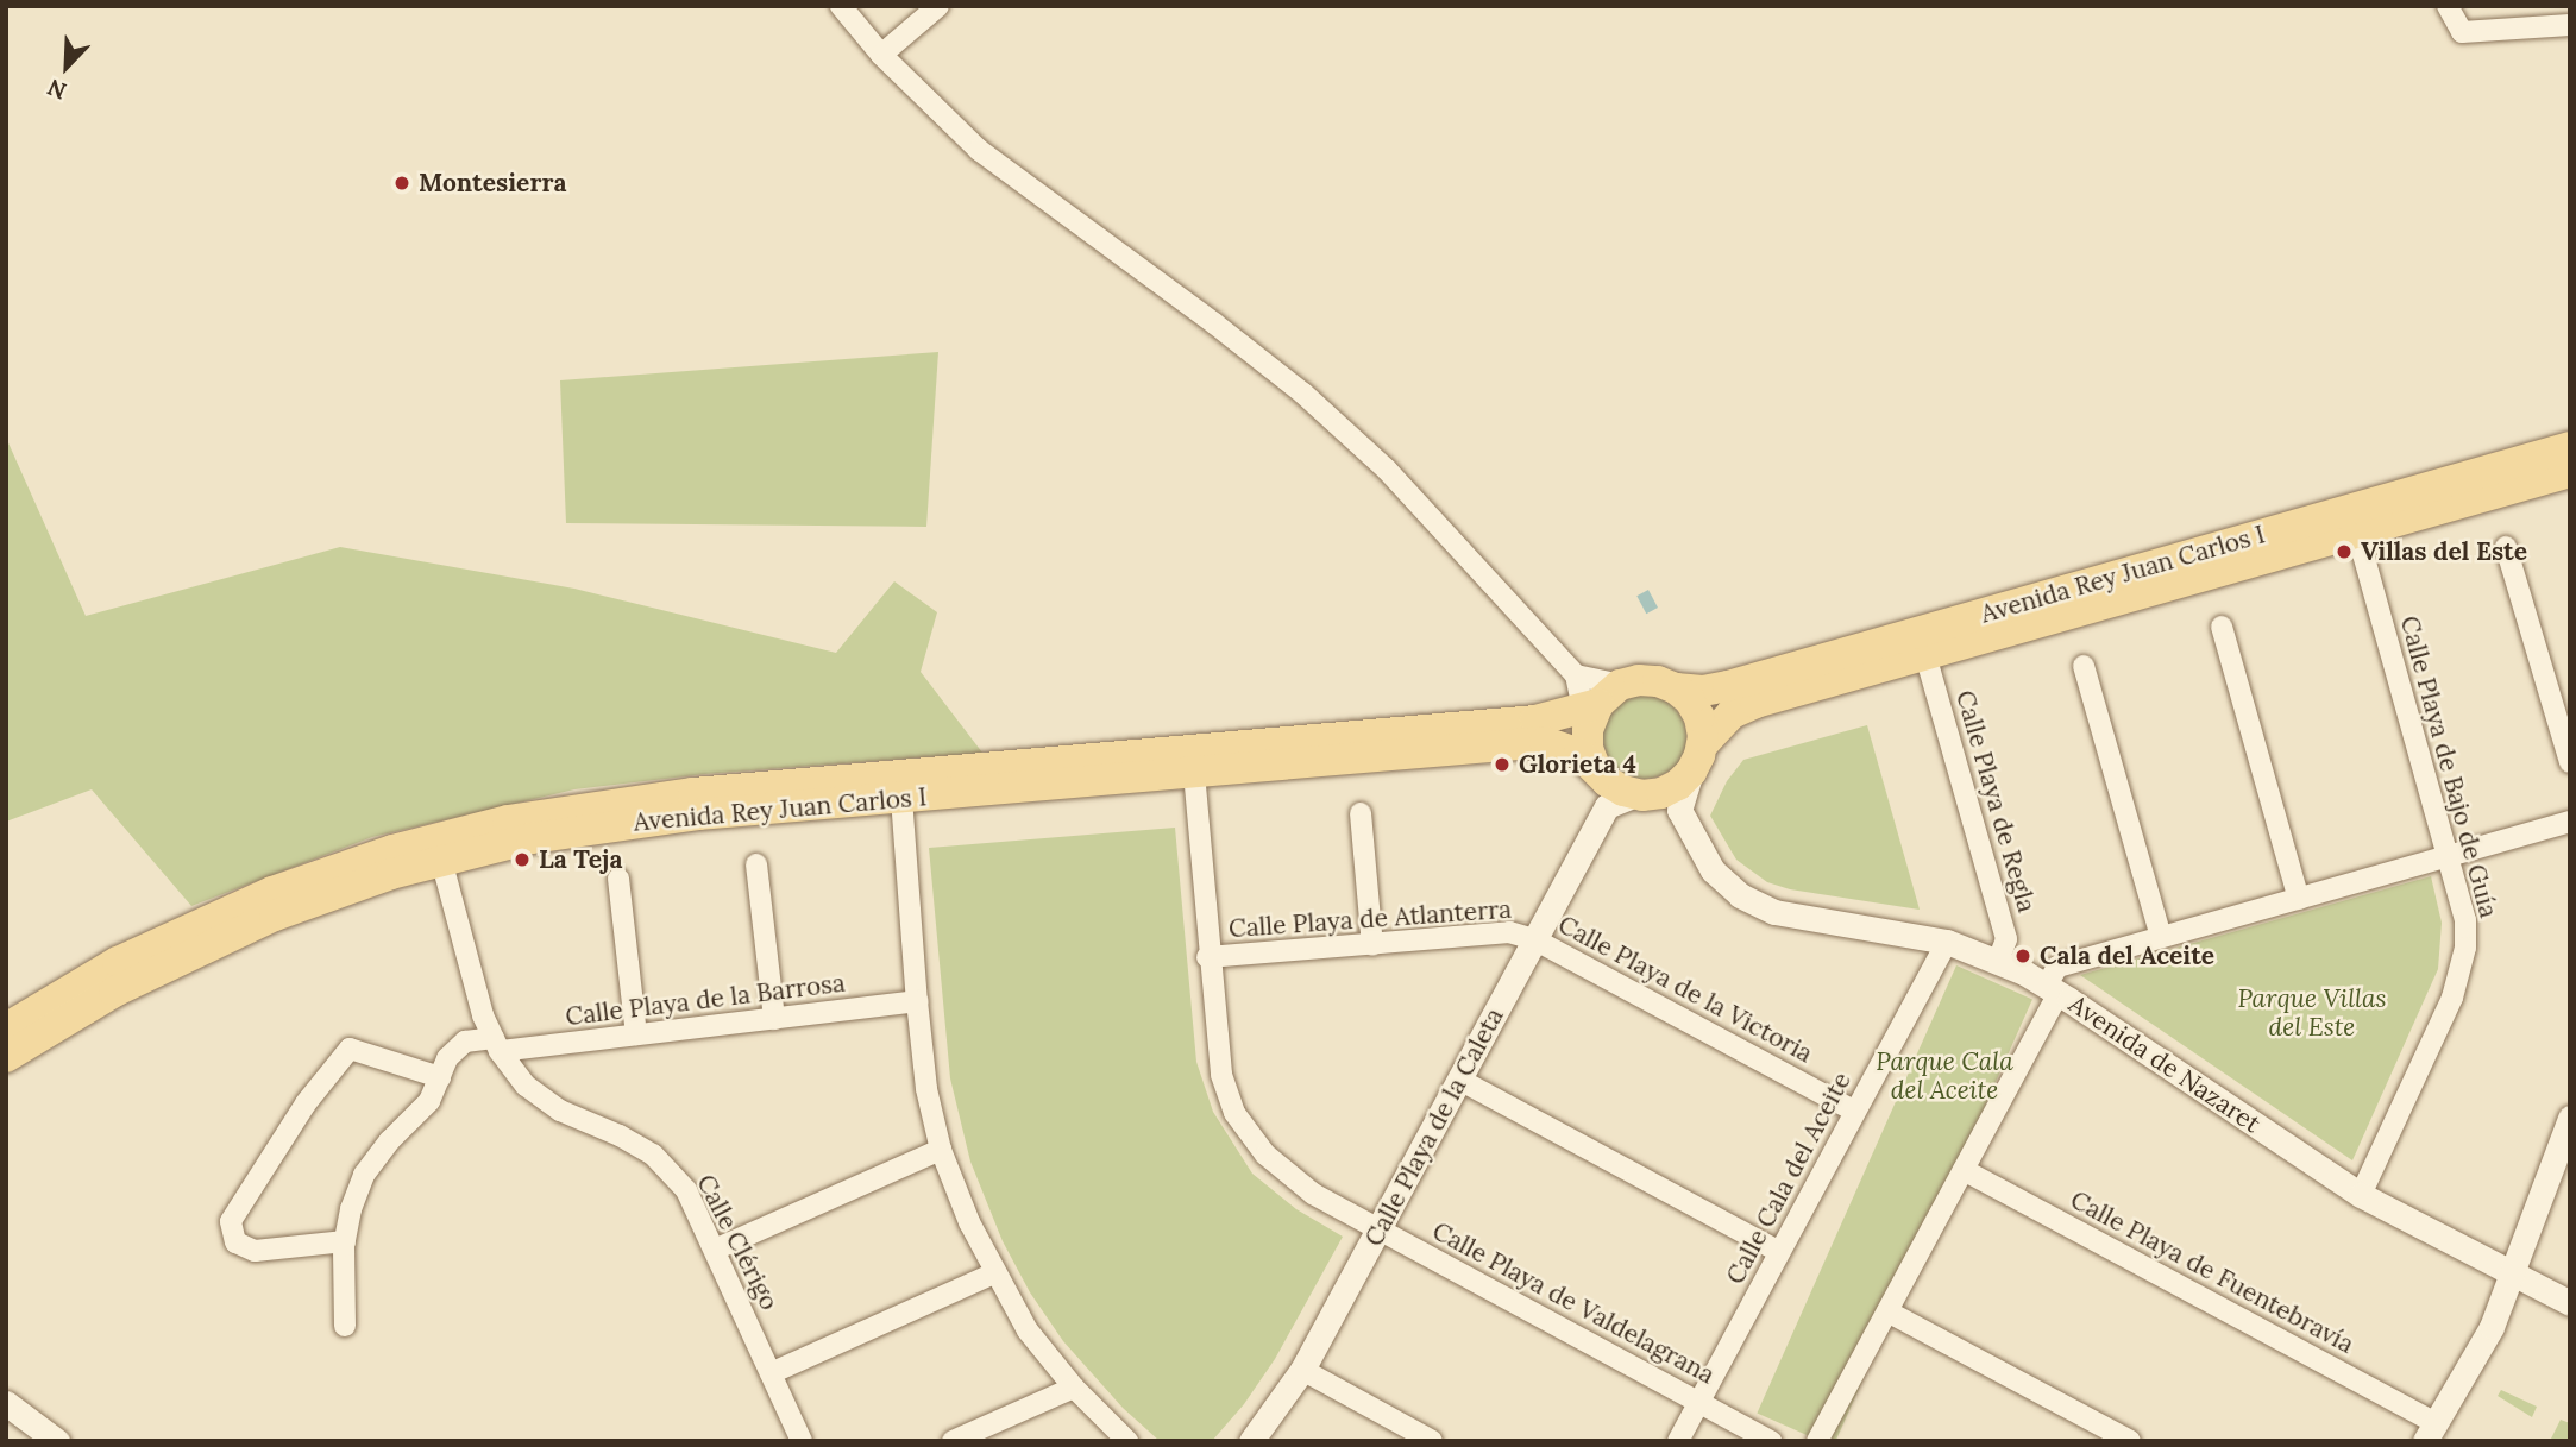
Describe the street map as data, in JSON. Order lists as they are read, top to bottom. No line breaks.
{"streets":{"main road":["Avenida Rey Juan Carlos I"],"street":["Calle Playa de Bajo de Guía","Calle Playa de Regla","Calle Playa de Atlanterra","Calle Playa de la Victoria","Calle Playa de la Barrosa","Avenida de Nazaret","Calle Playa de la Caleta","Calle Cala del Aceite","Calle Clérigo","Calle Playa de Fuentebravía","Calle Playa de Valdelagrana"]},"crossings":[["Avenida Rey Juan Carlos I","Calle Playa de Bajo de Guía"],["Avenida Rey Juan Carlos I","Calle Playa de Regla"],["Avenida Rey Juan Carlos I","Calle Clérigo"],["Avenida Rey Juan Carlos I","Calle Playa de Valdelagrana"],["Calle Playa de Bajo de Guía","Avenida de Nazaret"],["Calle Playa de Regla","Avenida de Nazaret"],["Calle Playa de Atlanterra","Calle Playa de la Victoria"],["Calle Playa de Atlanterra","Calle Playa de la Caleta"],["Calle Playa de Atlanterra","Calle Playa de Valdelagrana"],["Calle Playa de la Victoria","Calle Playa de la Caleta"],["Calle Playa de la Victoria","Calle Cala del Aceite"],["Calle Playa de la Barrosa","Calle Clérigo"],["Avenida de Nazaret","Calle Cala del Aceite"],["Calle Playa de la Caleta","Calle Playa de Valdelagrana"],["Calle Cala del Aceite","Calle Playa de Valdelagrana"]],"parks":["Parque Villas del Este","Parque Cala del Aceite"],"places":["Montesierra","Villas del Este","Glorieta 4","La Teja","Cala del Aceite"],"north":"bottom left"}
